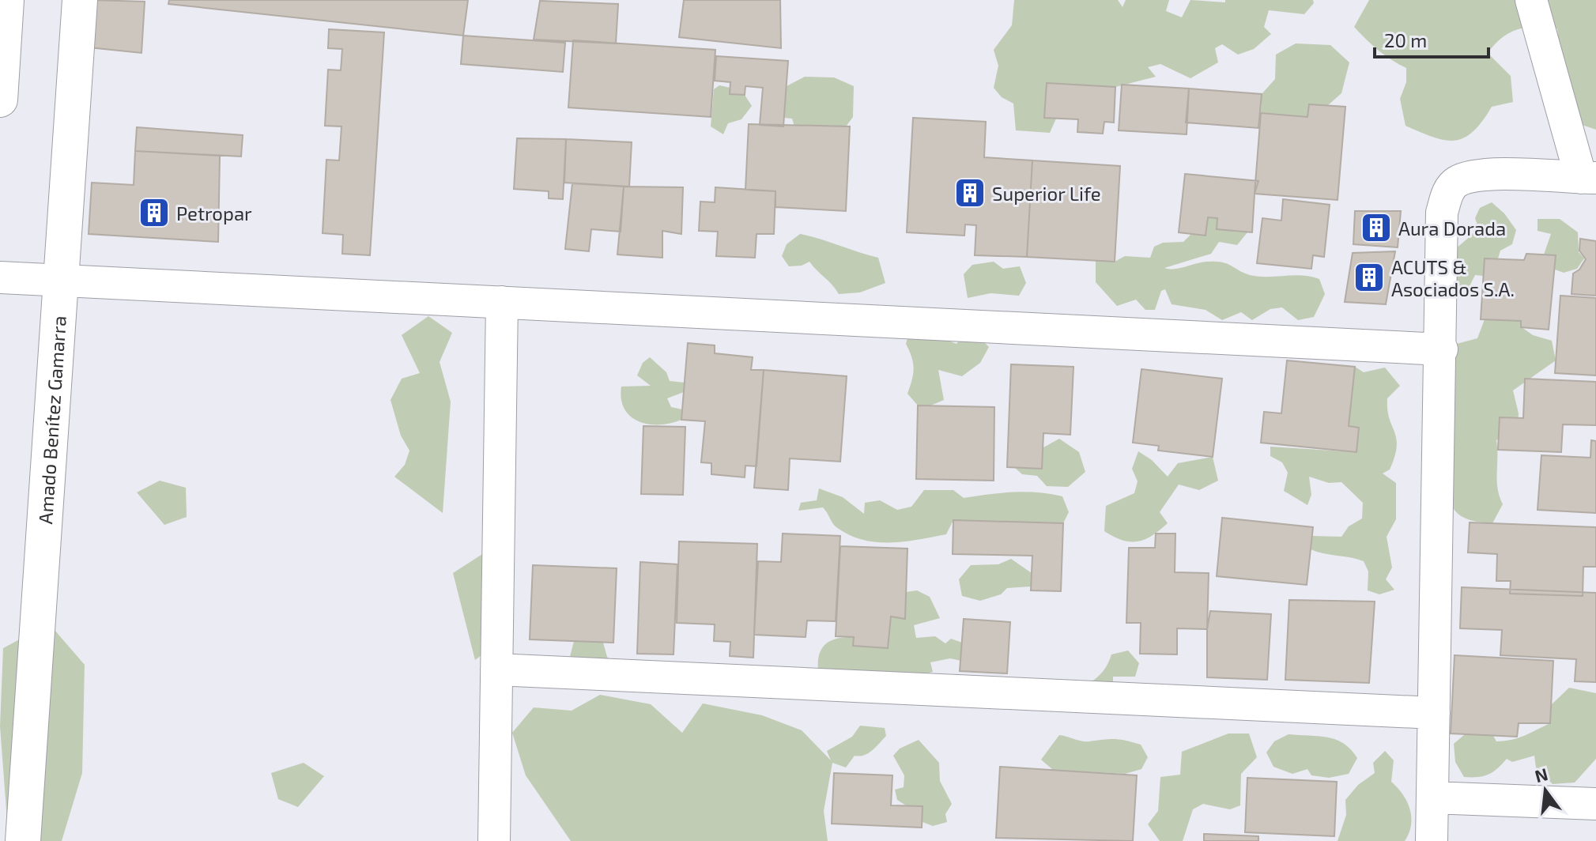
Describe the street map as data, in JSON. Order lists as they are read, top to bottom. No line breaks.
{"streets":{"main road":["Amado Benítez Gamarra"]},"places":{"building":["Superior Life","Petropar","Aura Dorada","ACUTS & Asociados S.A."]},"scale_bar":"20 m","north":"top"}
